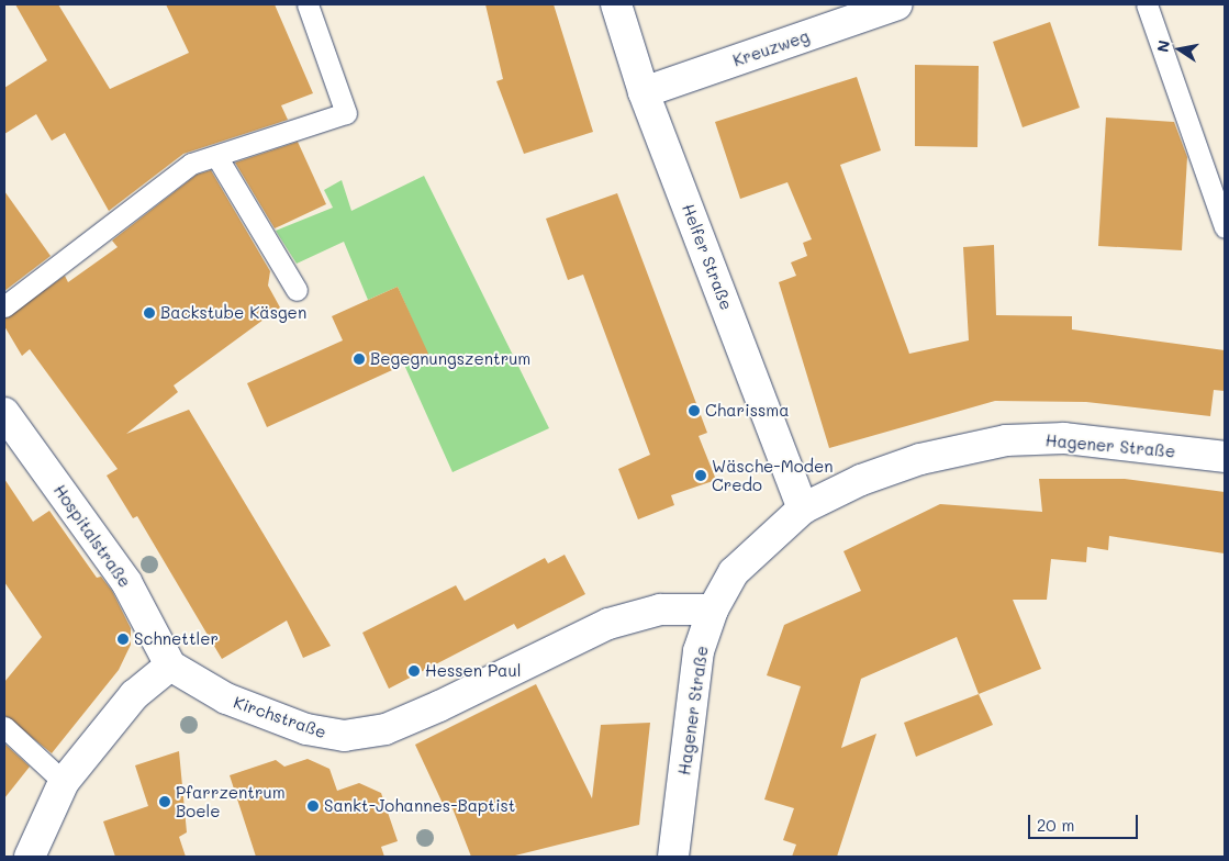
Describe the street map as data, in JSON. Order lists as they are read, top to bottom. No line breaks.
{"streets":{"street":["Kreuzweg","Helfer Straße","Hagener Straße","Hospitalstraße","Kirchstraße"]},"crossings":[["Kreuzweg","Helfer Straße"],["Helfer Straße","Hagener Straße"],["Hagener Straße","Kirchstraße"],["Hospitalstraße","Kirchstraße"]],"places":["Backstube Käsgen","Begegnungszentrum","Charissma","Wäsche-Moden Credo","Schnettler","Hessen Paul","Pfarrzentrum Boele","Sankt-Johannes-Baptist"],"scale_bar":"20 m","north":"left"}
